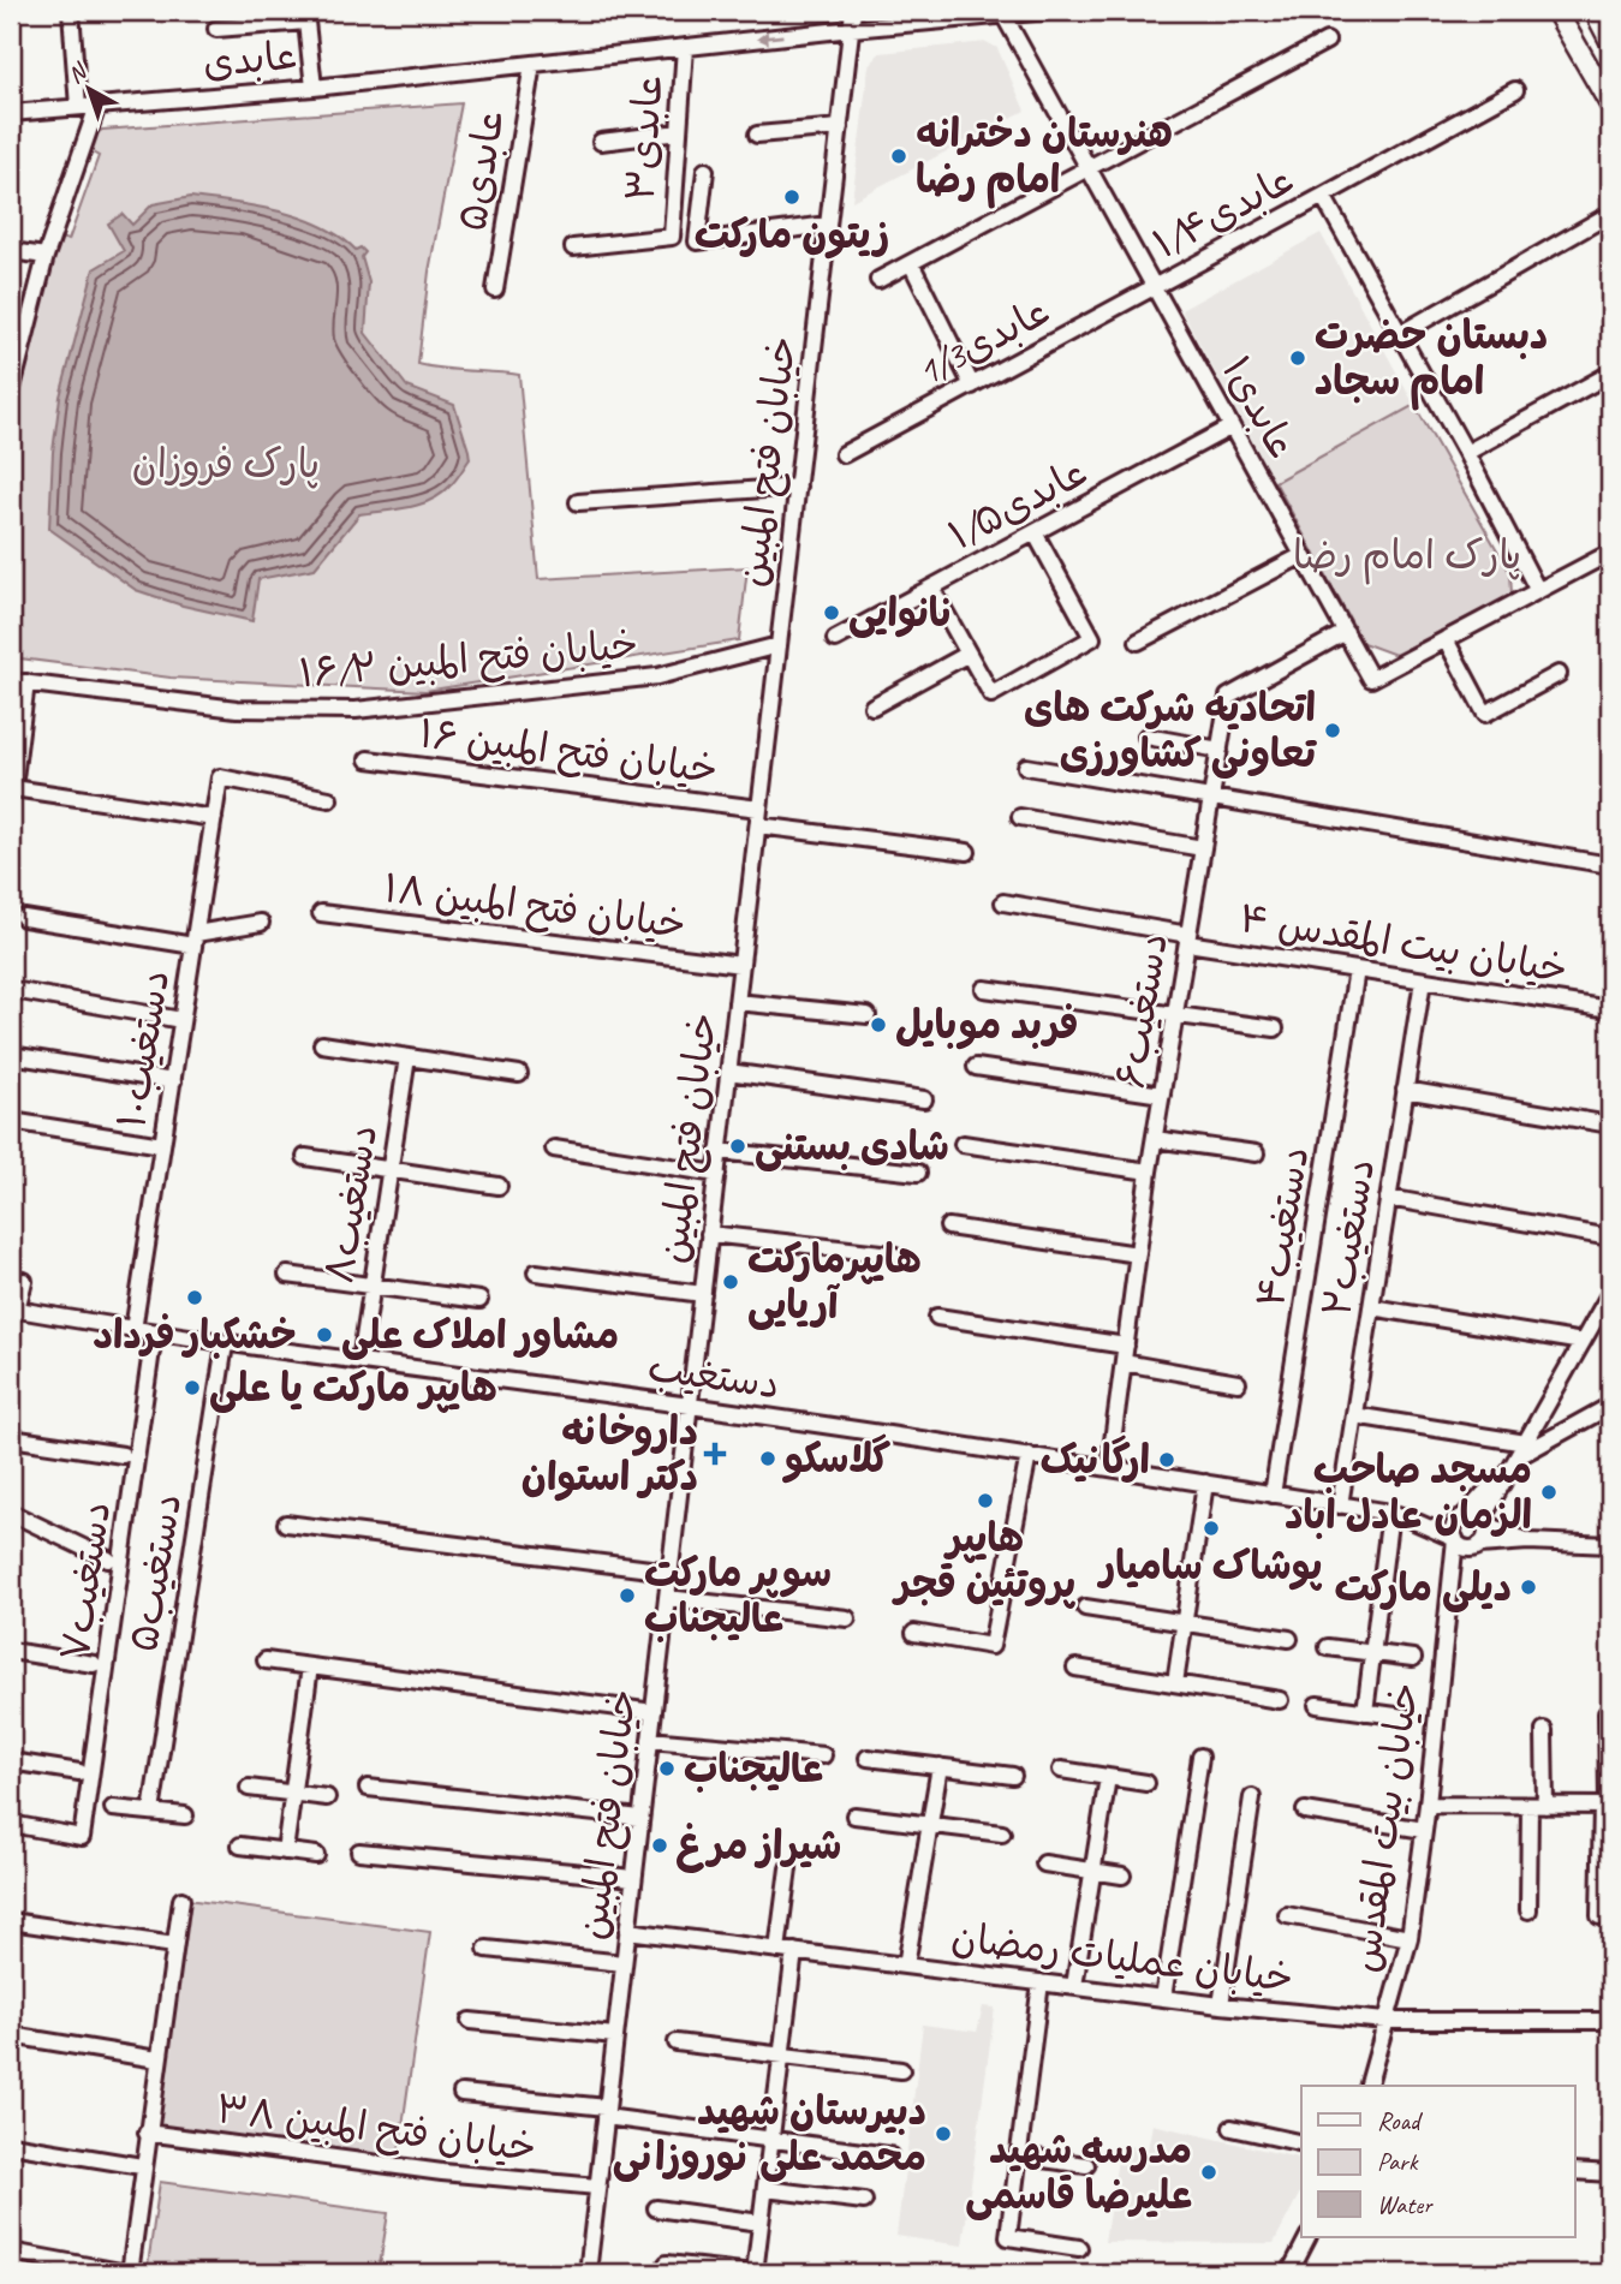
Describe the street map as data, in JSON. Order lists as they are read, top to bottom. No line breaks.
{"streets":{"street":["عابدی","عابدی۳","عابدی۵","عابدی۱/۴","عابدی1/3","۱عابدی","خیابان فتح المبین","عابدی۱/۵","خیابان فتح المبین ۱۶/۲","خیابان فتح المبین ۱۶","خیابان فتح المبین ۱۸","خیابان بیت المقدس ۴","دستغیب۶","دستغیب۱۰","دستغیب۸","دستغیب۴","۲دستغیب","دستغیب","دستغیب۵","دستغیب۷","خیابان بیت المقدس","خیابان عملیات رمضان","خیابان فتح المبین ۳۸"]},"crossings":[["عابدی","عابدی۳"],["عابدی","عابدی۵"],["عابدی","۱عابدی"],["عابدی","خیابان فتح المبین"],["عابدی۱/۴","عابدی1/3"],["عابدی۱/۴","۱عابدی"],["عابدی1/3","۱عابدی"],["۱عابدی","عابدی۱/۵"],["۱عابدی","دستغیب۶"],["خیابان فتح المبین","خیابان فتح المبین ۱۶/۲"],["خیابان فتح المبین","خیابان فتح المبین ۱۶"],["خیابان فتح المبین","خیابان فتح المبین ۱۸"],["خیابان فتح المبین","دستغیب"],["خیابان فتح المبین","خیابان عملیات رمضان"],["خیابان فتح المبین","خیابان فتح المبین ۳۸"],["خیابان بیت المقدس ۴","دستغیب۶"],["خیابان بیت المقدس ۴","دستغیب۴"],["خیابان بیت المقدس ۴","۲دستغیب"],["دستغیب۶","دستغیب"],["دستغیب۱۰","دستغیب"],["دستغیب۸","دستغیب"],["دستغیب۴","دستغیب"],["۲دستغیب","دستغیب"],["دستغیب","دستغیب۵"],["دستغیب","دستغیب۷"],["خیابان بیت المقدس","خیابان عملیات رمضان"]],"parks":["پارک فروزان","پارک امام رضا"],"places":{"other":["هنرستان دخترانه امام رضا","زیتون مارکت","دبستان حضرت امام سجاد","نانوایی","اتحادیه شرکت های تعاونی کشاورزی","فربد موبایل","شادی بستنی","هایپرمارکت آریایی","خشکبار فرداد","مشاور املاک علی","هایپر مارکت یا علی","گلاسکو","ارگانیک","مسجد صاحب الزمان عادل اباد","هایپر پروتئین قجر","پوشاک سامیار","دیلی مارکت","سوپر مارکت عالیجناب","عالیجناب","شیراز مرغ","دبیرستان شهید محمد علی نوروزانی","مدرسه شهید علیرضا قاسمی"],"health":["داروخانه دکتر استوان"]},"legend":["Road","Park","Water"],"north":"top left"}
